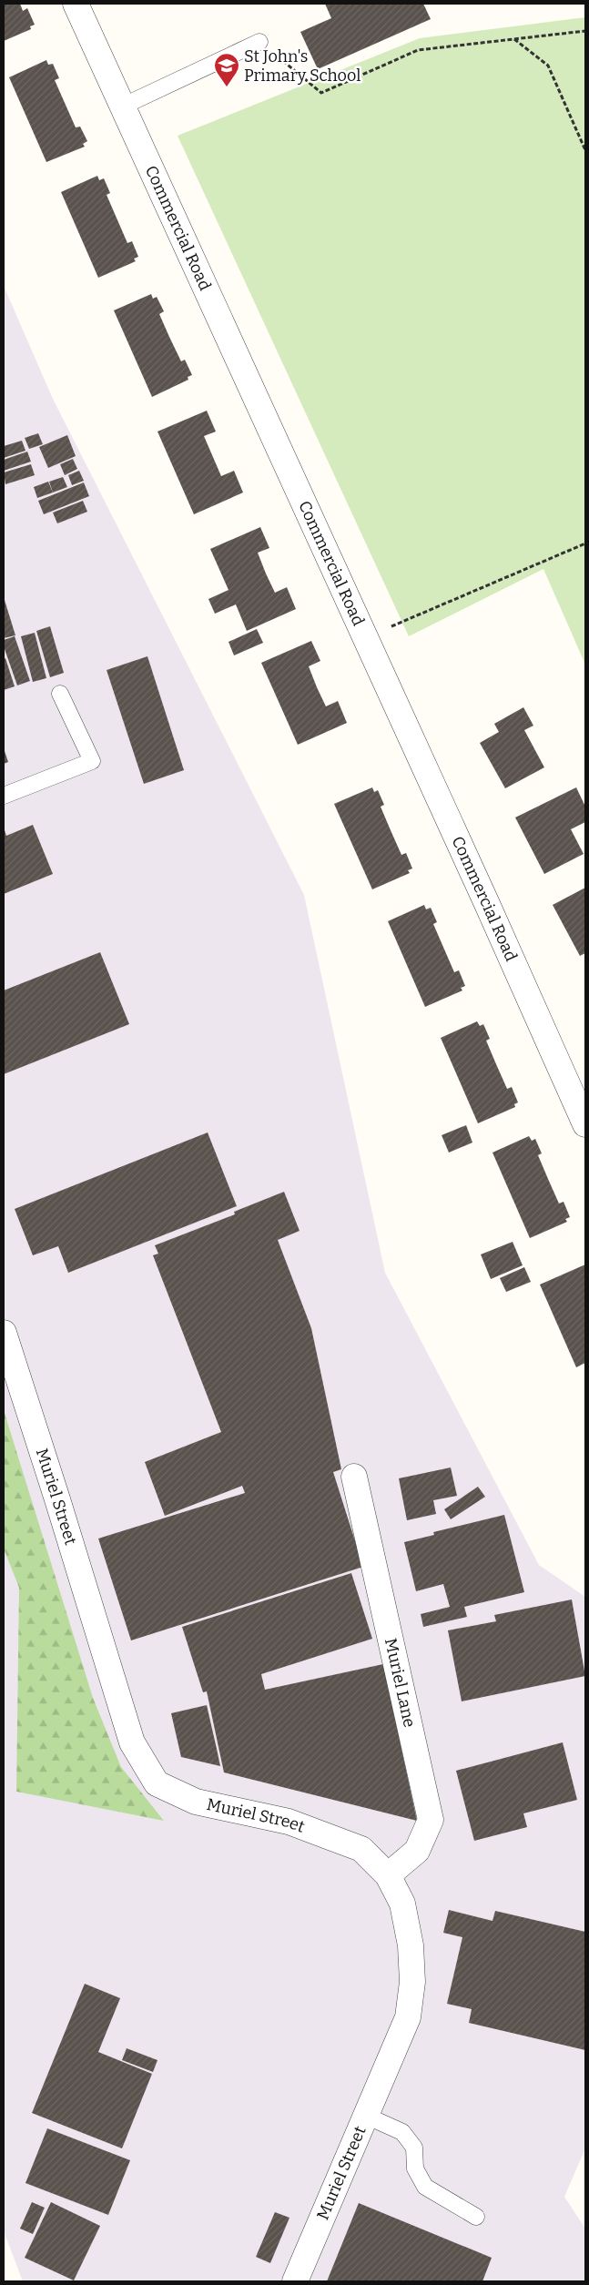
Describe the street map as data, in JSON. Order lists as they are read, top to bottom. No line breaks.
{"streets":{"street":["Commercial Road","Muriel Street","Muriel Lane"]},"crossings":[["Muriel Street","Muriel Lane"]],"places":{"school or university":["St John's Primary School"]}}
